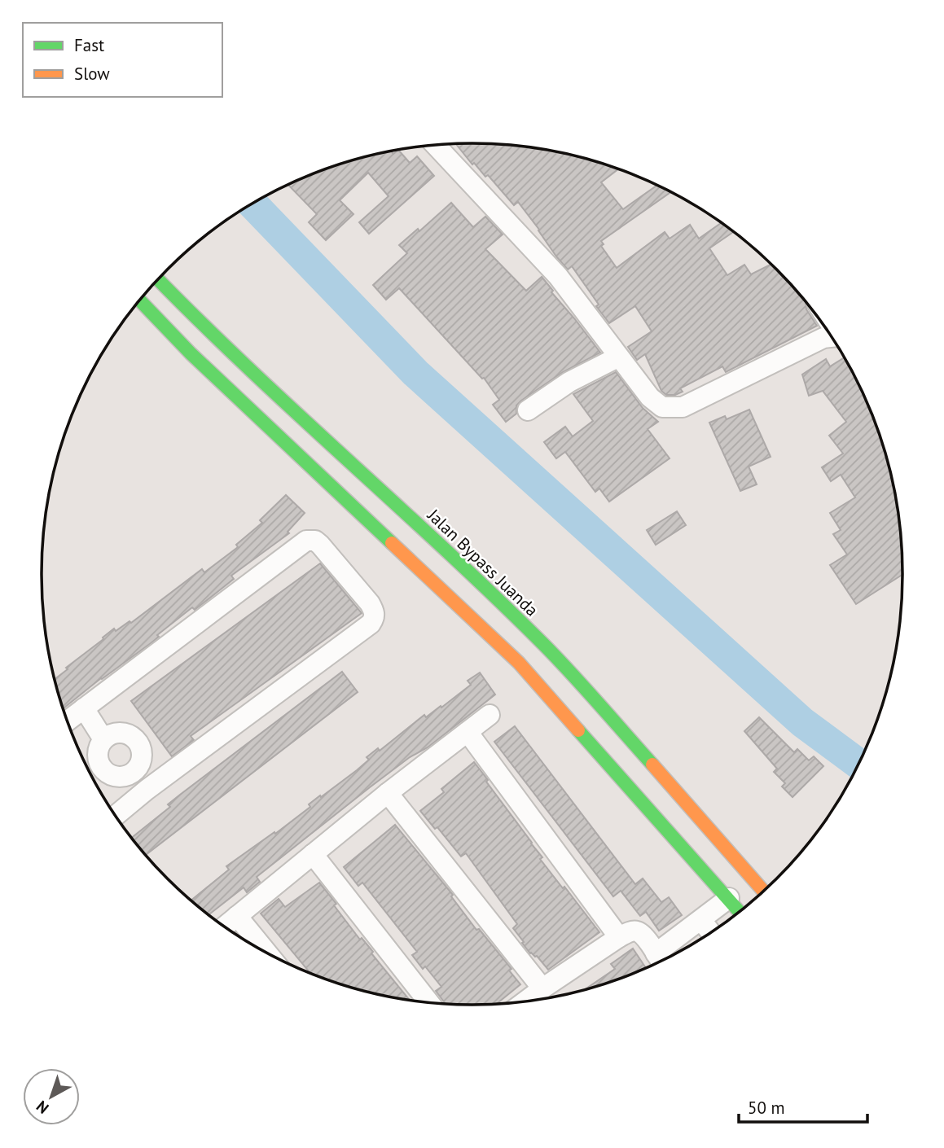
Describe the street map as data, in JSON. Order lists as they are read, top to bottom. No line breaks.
{"streets":{"main road":["Jalan Bypass Juanda"]},"legend":["Fast","Slow"],"scale_bar":"50 m","north":"bottom left"}
